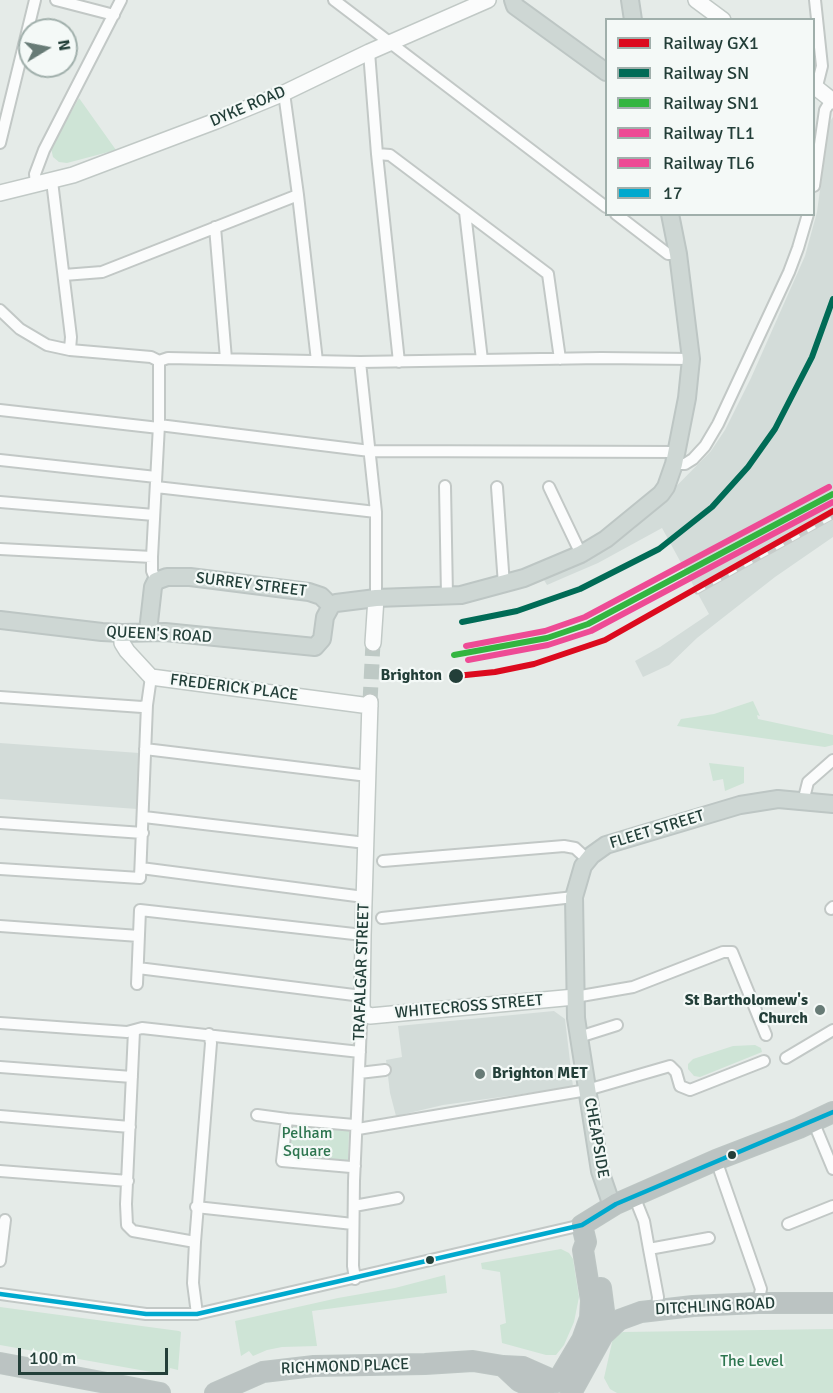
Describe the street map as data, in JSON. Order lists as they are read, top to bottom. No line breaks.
{"streets":{"highway":["DITCHLING ROAD","RICHMOND PLACE"],"main road":["SURREY STREET","QUEEN'S ROAD","FLEET STREET","CHEAPSIDE"],"street":["DYKE ROAD","FREDERICK PLACE","TRAFALGAR STREET","WHITECROSS STREET"]},"crossings":[["SURREY STREET","QUEEN'S ROAD"],["QUEEN'S ROAD","FREDERICK PLACE"],["FREDERICK PLACE","TRAFALGAR STREET"],["TRAFALGAR STREET","WHITECROSS STREET"],["WHITECROSS STREET","CHEAPSIDE"]],"parks":["Pelham Square","The Level"],"places":["Brighton","St Bartholomew's Church","Brighton MET"],"lines":["rail line SN","rail line TL6","rail line SN1","rail line TL1","rail line GX1","transit line 17"],"legend":["Railway GX1","Railway SN","Railway SN1","Railway TL1","Railway TL6","17"],"scale_bar":"100 m","north":"right"}
